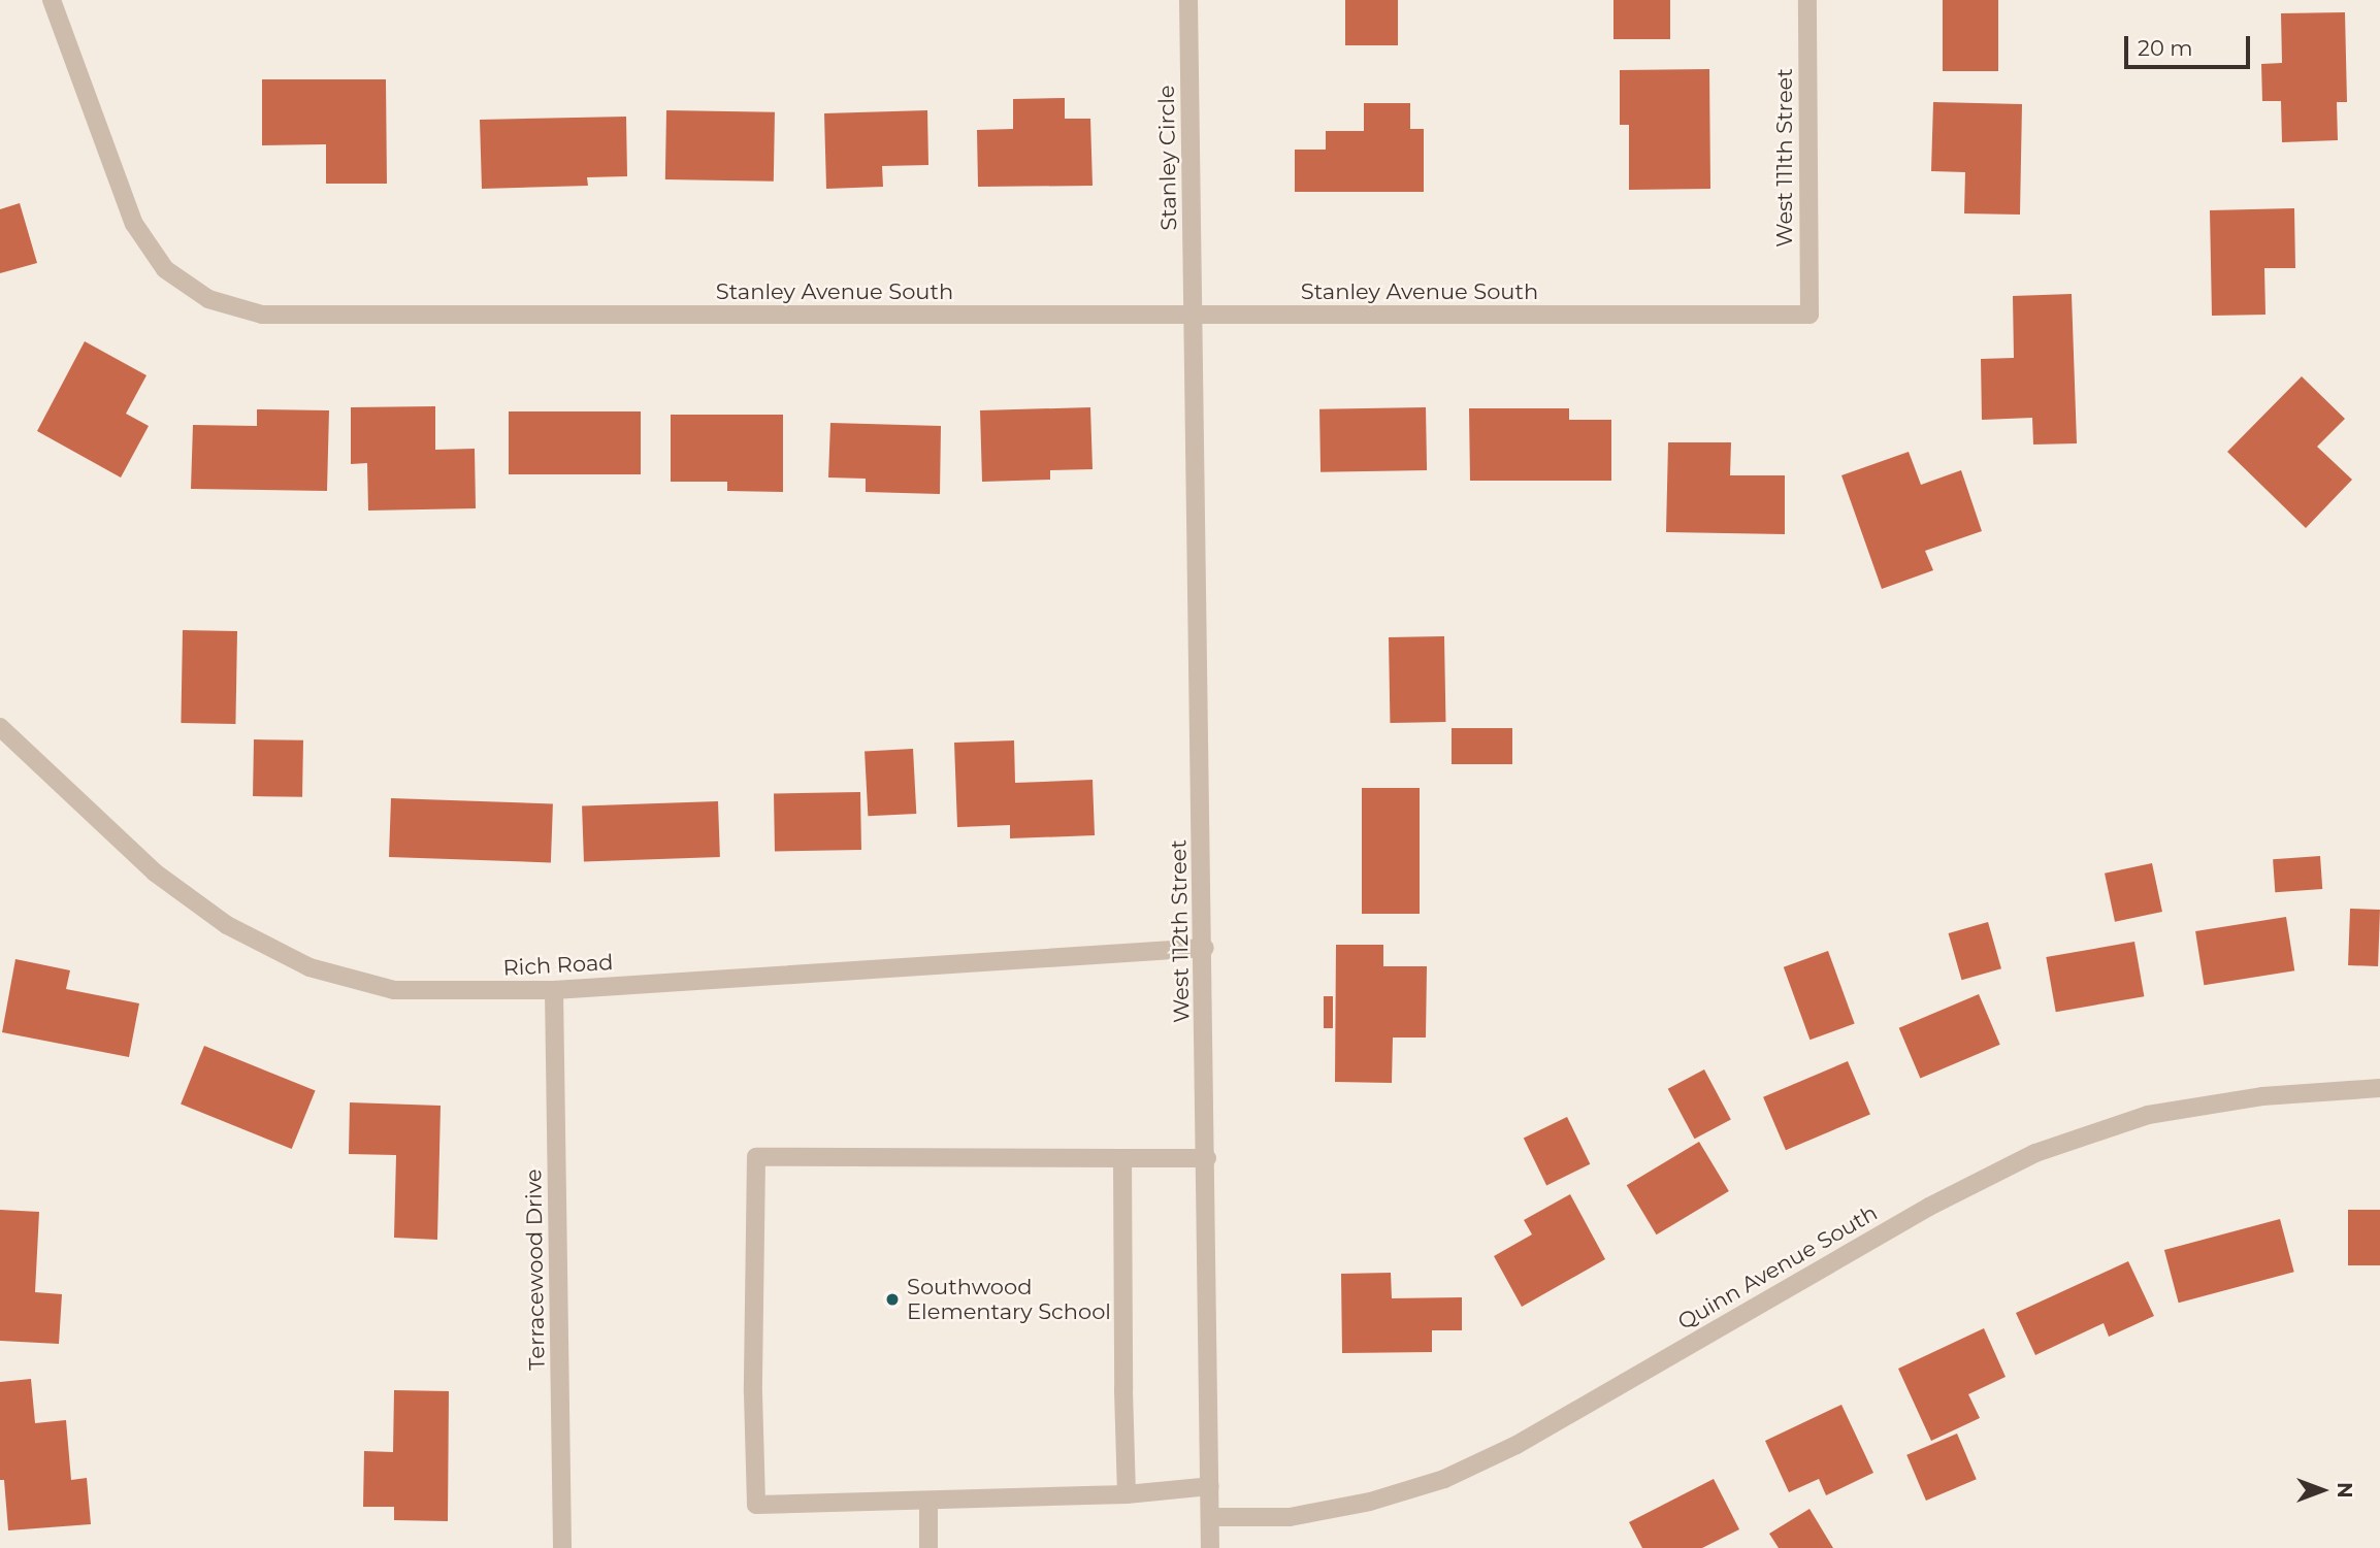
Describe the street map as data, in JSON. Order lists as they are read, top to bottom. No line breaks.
{"streets":{"street":["Stanley Circle","West 111th Street","Stanley Avenue South","West 112th Street","Rich Road","Quinn Avenue South","Terracewood Drive"]},"crossings":[["Stanley Circle","Stanley Avenue South"],["Stanley Circle","West 112th Street"],["West 111th Street","Stanley Avenue South"],["Stanley Avenue South","West 112th Street"],["West 112th Street","Rich Road"],["West 112th Street","Quinn Avenue South"],["Rich Road","Terracewood Drive"]],"places":["Southwood Elementary School"],"scale_bar":"20 m","north":"right"}
